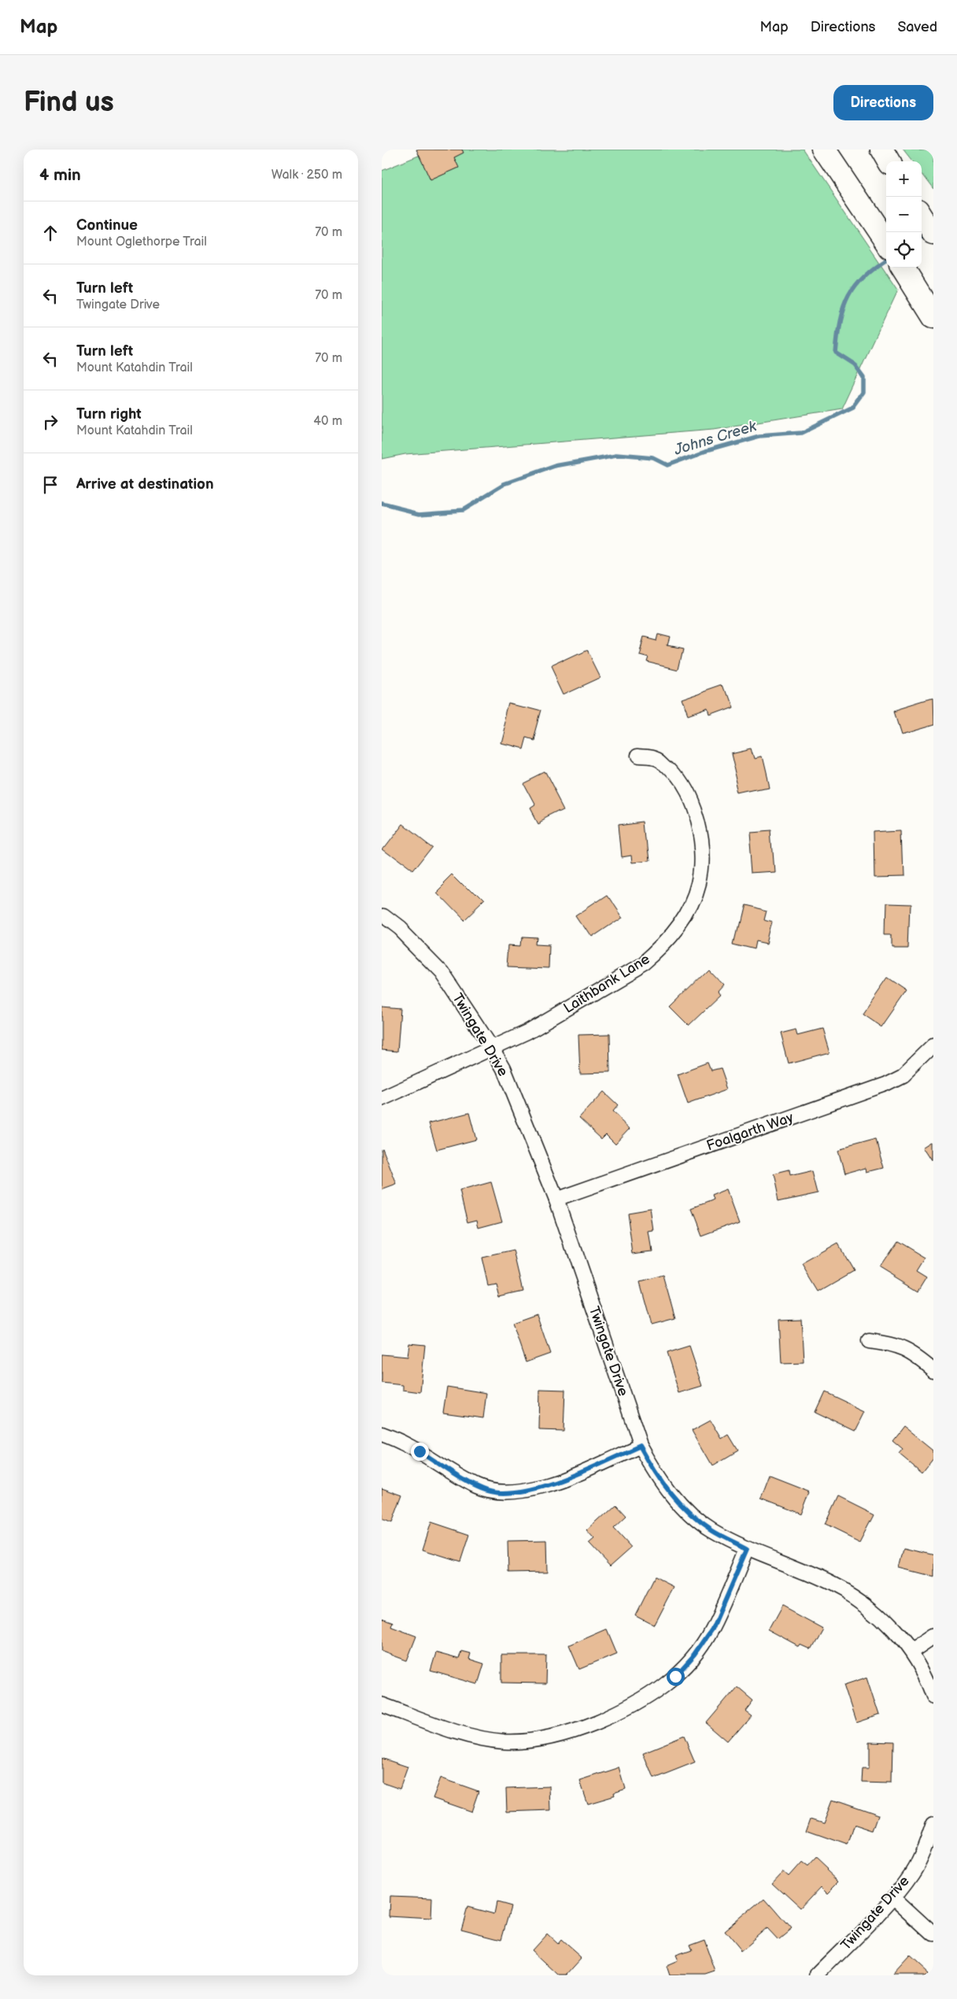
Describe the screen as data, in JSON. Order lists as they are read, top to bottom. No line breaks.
{"streets":{"street":["Laithbank Lane","Twingate Drive","Foalgarth Way"]},"crossings":[["Laithbank Lane","Twingate Drive"],["Twingate Drive","Foalgarth Way"]],"water":["Johns Creek"],"page":{"header":"Map","nav":["Map","Directions","Saved"],"buttons":"Directions","title":"Find us","heading":["4 min","Walk · 250 m"],"map_buttons":["+","−"],"list":[["Continue","Mount Oglethorpe Trail","70 m"],["Turn left","Twingate Drive","70 m"],["Turn left","Mount Katahdin Trail","70 m"],["Turn right","Mount Katahdin Trail","40 m"],"Arrive at destination"]}}
